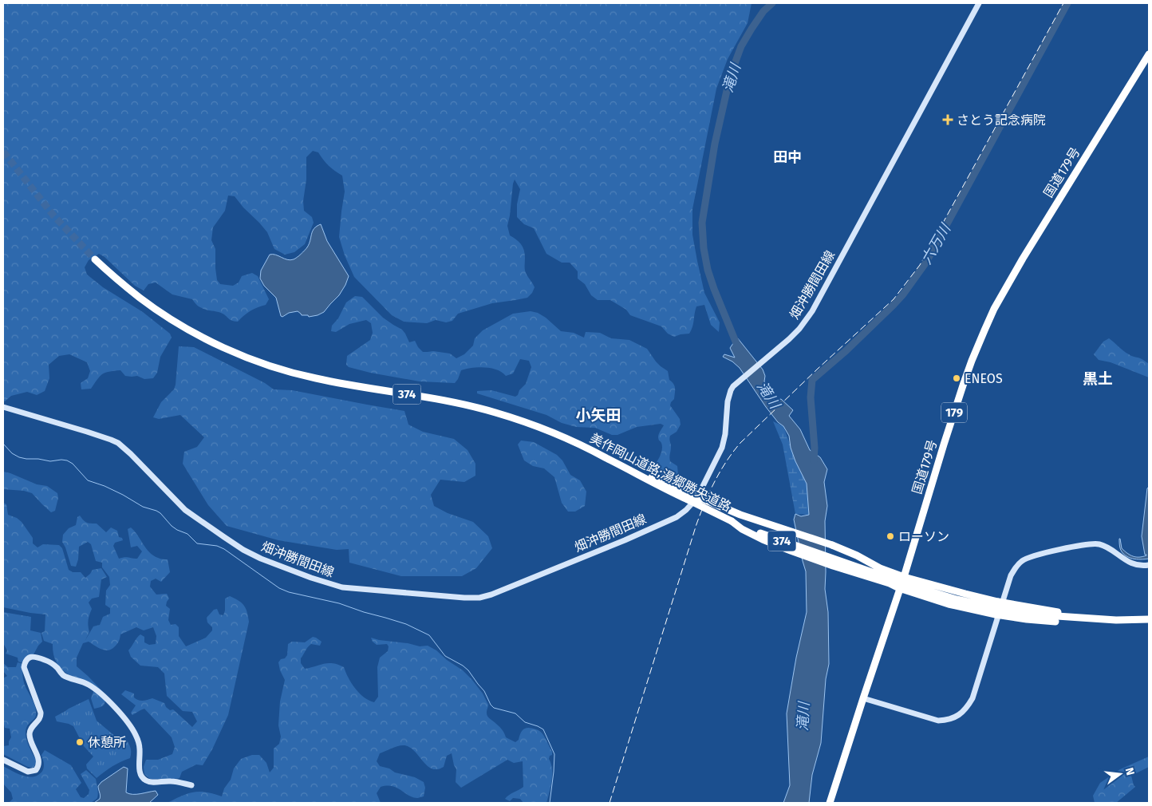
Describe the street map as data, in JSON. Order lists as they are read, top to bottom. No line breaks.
{"streets":{"highway":["国道179号","374","179","美作岡山道路;湯郷勝央道路"],"main road":["畑沖勝間田線"]},"districts":["田中","黒土","小矢田"],"water":["滝川","六万川"],"places":{"health":["さとう記念病院"],"other":["ENEOS","ローソン","休憩所"]},"north":"right"}
